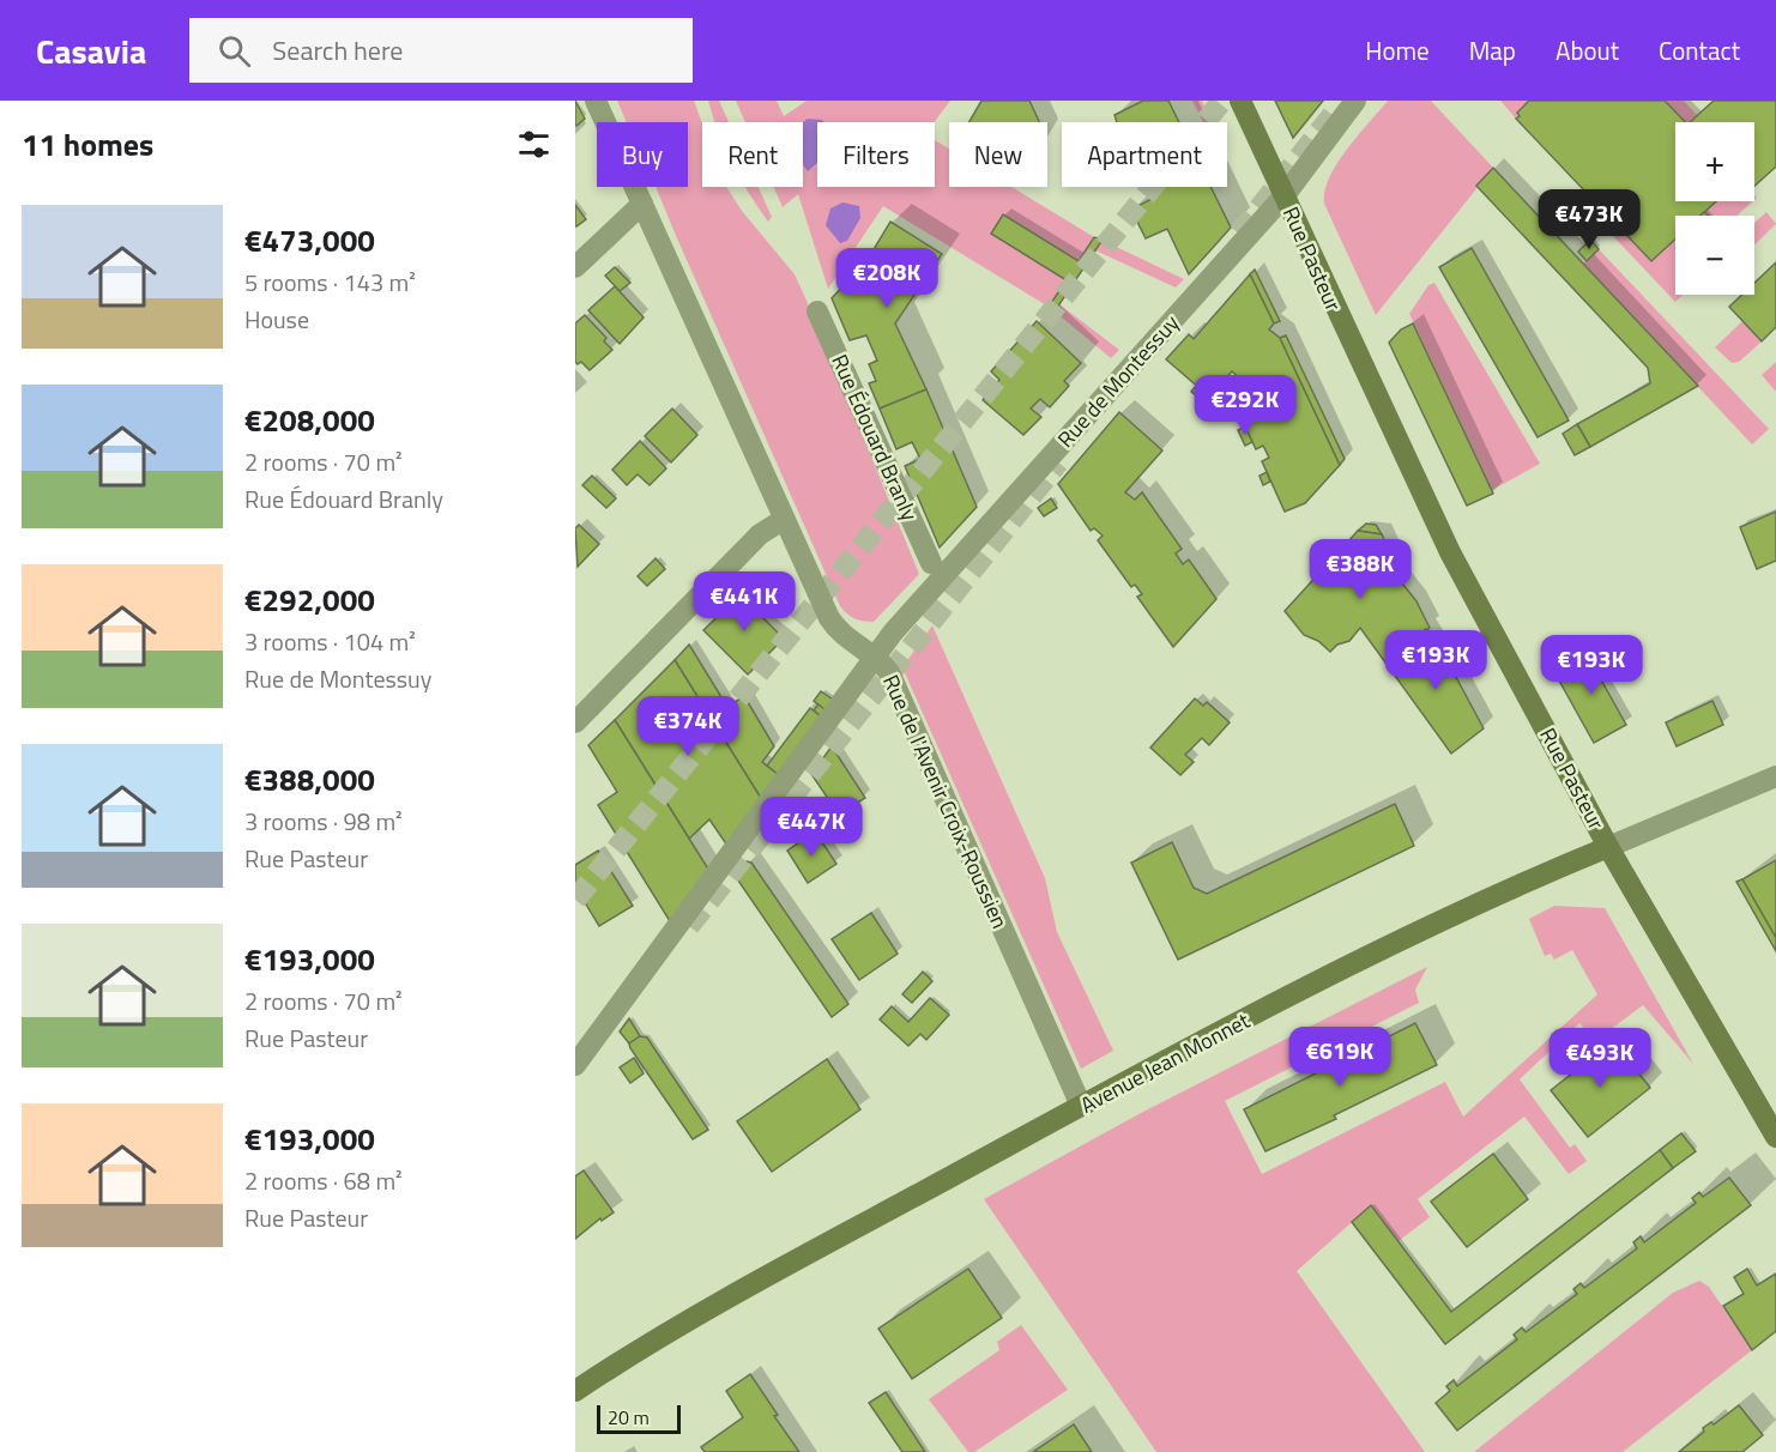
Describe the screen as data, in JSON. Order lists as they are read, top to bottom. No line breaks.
{"streets":{"street":["Rue Pasteur","Rue de Montessuy","Rue Édouard Branly","Rue de l'Avenir Croix-Roussien","Avenue Jean Monnet"]},"crossings":[["Rue Pasteur","Rue de Montessuy"],["Rue Pasteur","Avenue Jean Monnet"],["Rue de Montessuy","Rue de l'Avenir Croix-Roussien"],["Rue de l'Avenir Croix-Roussien","Avenue Jean Monnet"]],"scale_bar":"20 m","page":{"header":"Casavia","search":"Search here","nav":["Home","Map","About","Contact"],"heading":"11 homes","map_buttons":["+","−"],"chip":["Buy","Rent","Filters","New","Apartment"],"list":[{"name":"€473,000","note":"5 rooms · 143 m² · House"},{"name":"€208,000","note":"2 rooms · 70 m² · Rue Édouard Branly"},{"name":"€292,000","note":"3 rooms · 104 m² · Rue de Montessuy"},{"name":"€388,000","note":"3 rooms · 98 m² · Rue Pasteur"},{"name":"€193,000","note":"2 rooms · 70 m² · Rue Pasteur"},{"name":"€193,000","note":"2 rooms · 68 m² · Rue Pasteur"}],"price":["€473K","€208K","€292K","€388K","€441K","€193K","€193K","€374K","€447K","€619K","€493K"],"scale":"20 m"}}
